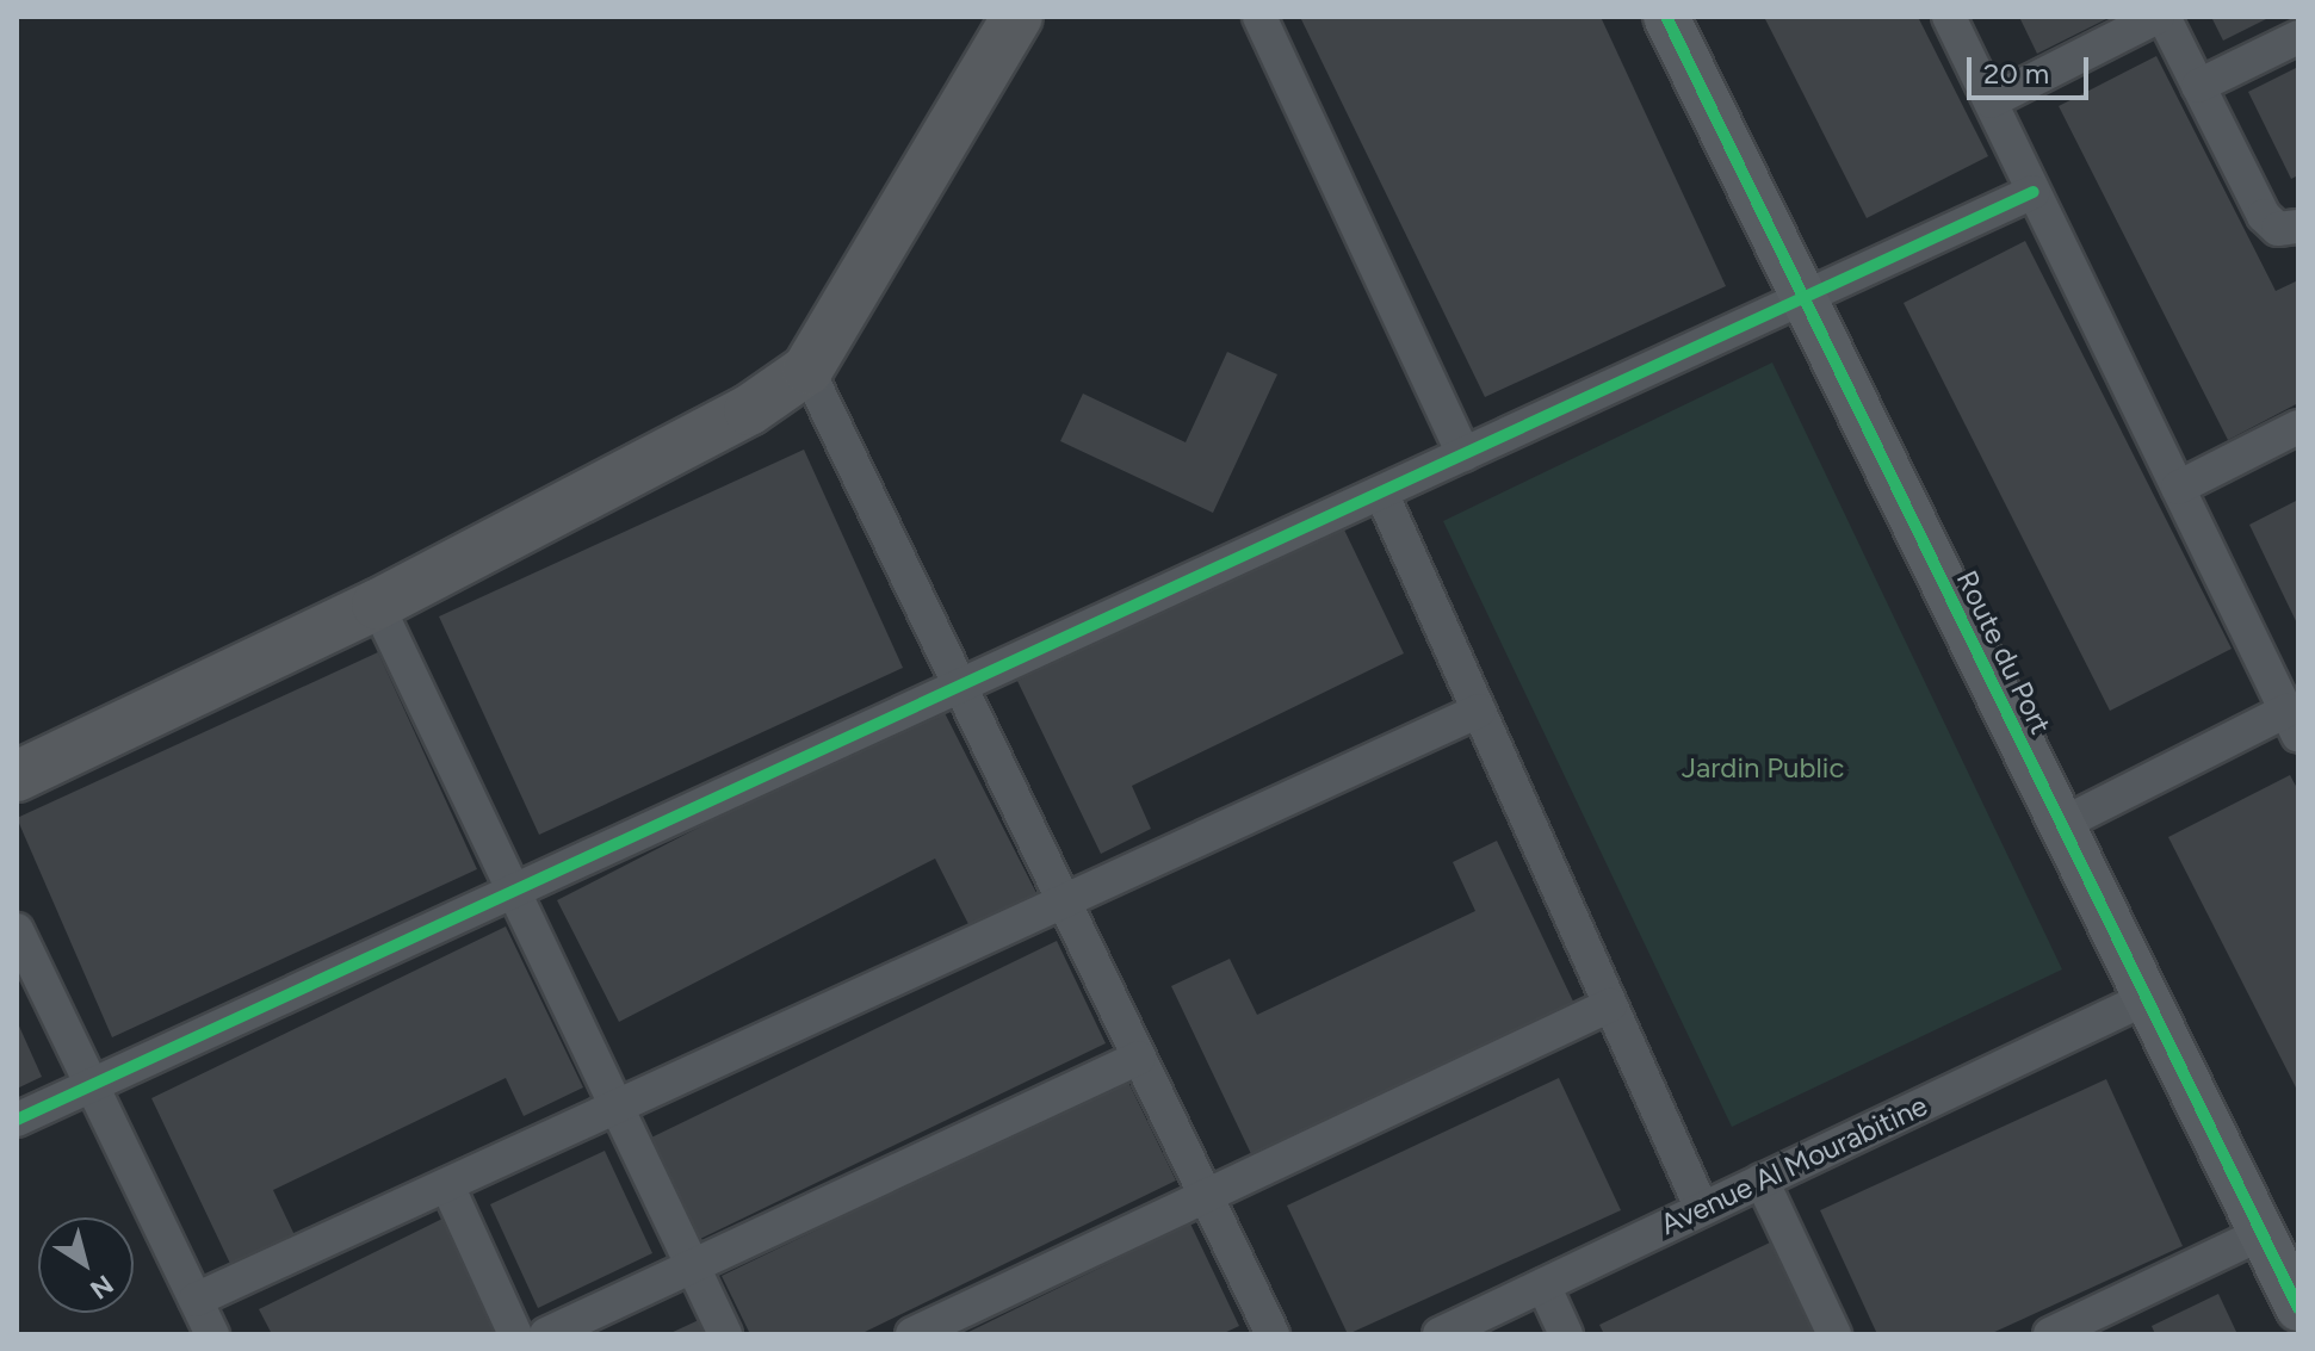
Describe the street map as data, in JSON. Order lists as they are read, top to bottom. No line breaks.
{"streets":{"street":["Route du Port","Avenue Al Mourabitine"]},"crossings":[["Route du Port","Avenue Al Mourabitine"]],"parks":["Jardin Public"],"scale_bar":"20 m","north":"bottom right"}
